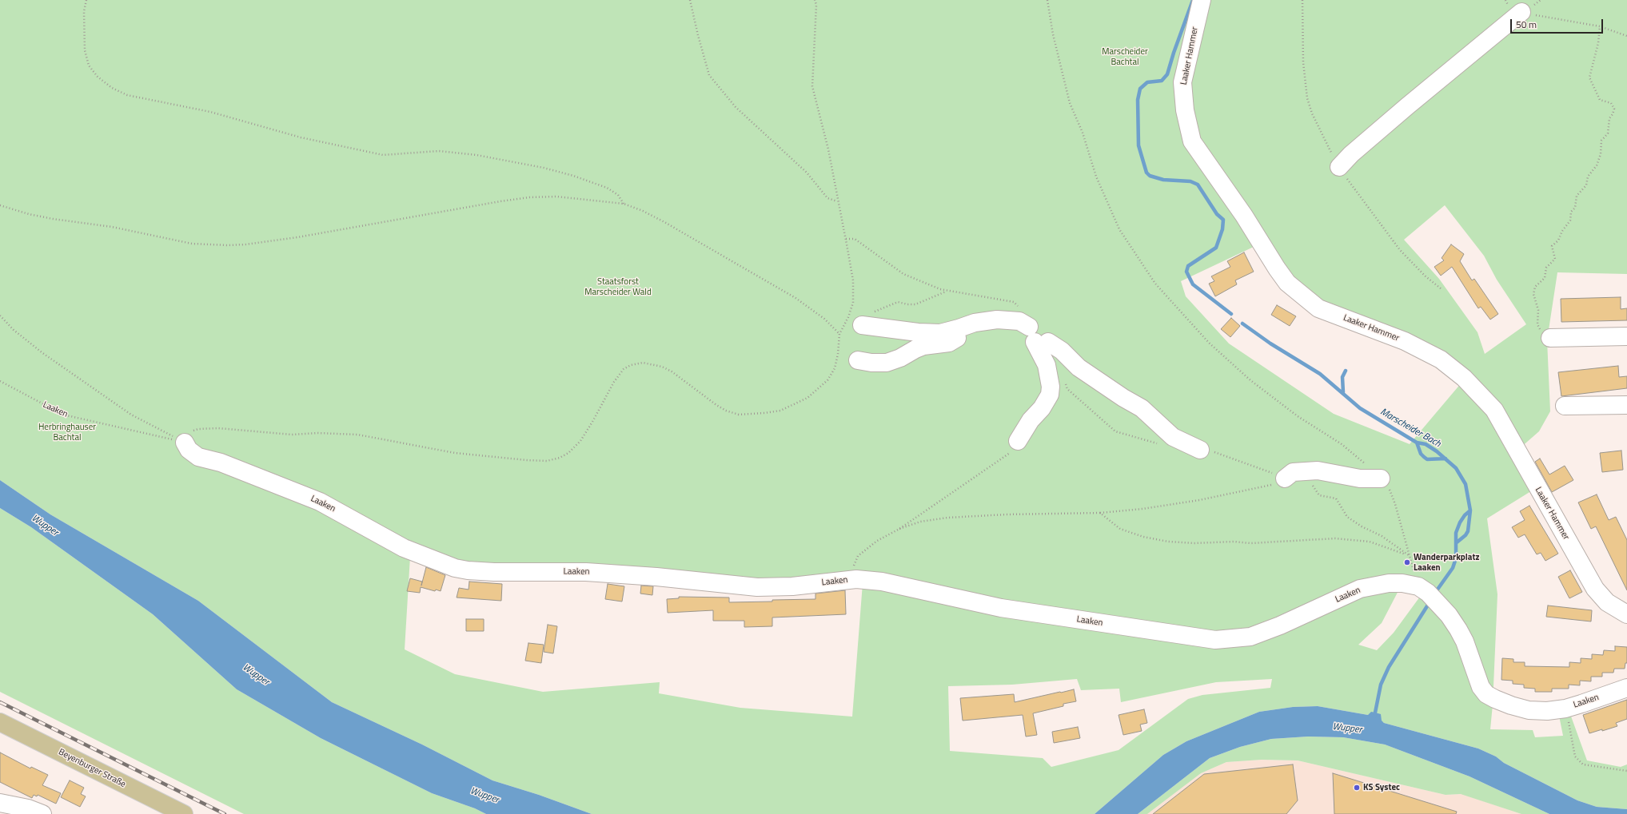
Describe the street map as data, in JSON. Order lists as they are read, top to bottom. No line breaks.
{"streets":{"main road":["Beyenburger Straße"],"street":["Laaker Hammer","Laaken"]},"water":["Marscheider Bach","Wupper"],"parks":["Marscheider Bachtal","Staatsforst Marscheider Wald","Herbringhauser Bachtal"],"places":["Wanderparkplatz Laaken","KS Systec"],"scale_bar":"50 m"}
